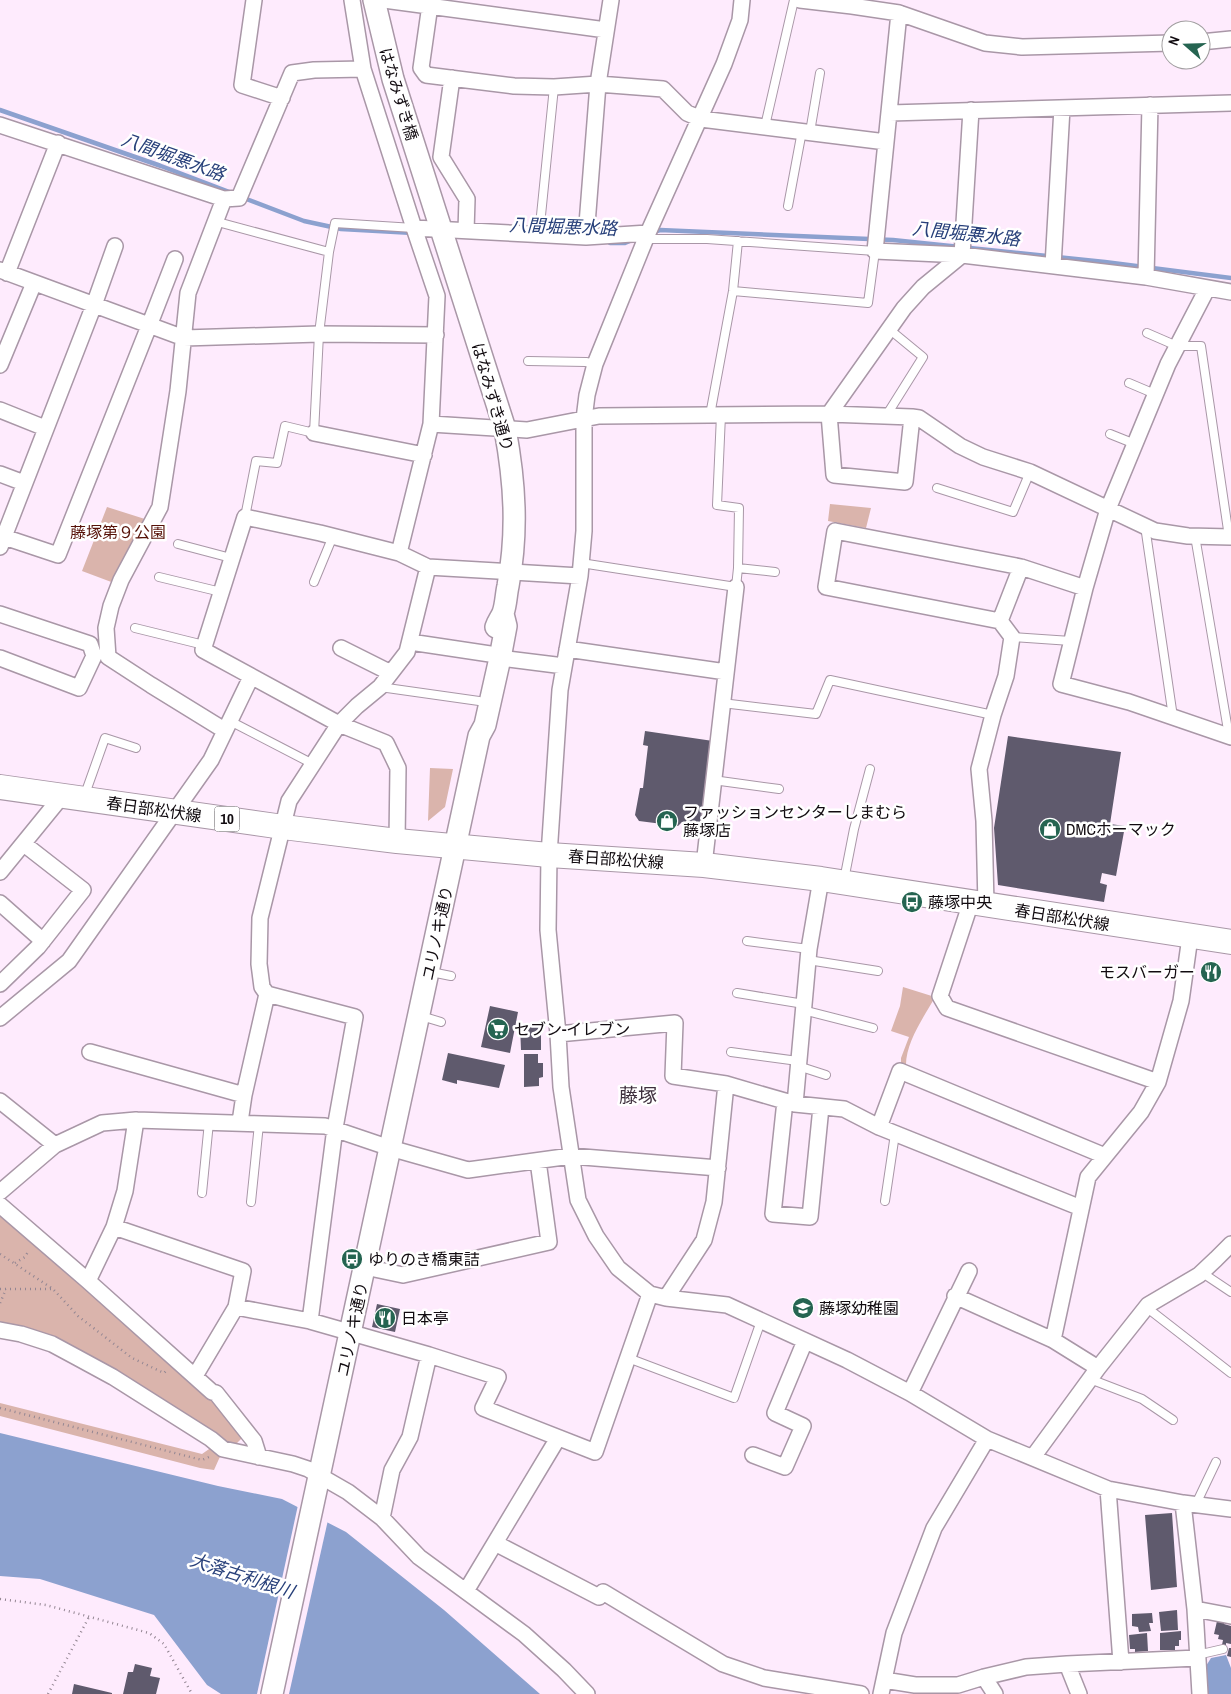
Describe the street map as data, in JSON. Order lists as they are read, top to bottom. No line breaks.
{"streets":{"main road":["春日部松伏線","10"],"street":["はなみずき橋","はなみずき通り","ユリノキ通り"]},"crossings":[["はなみずき橋","はなみずき通り"],["はなみずき通り","春日部松伏線"],["はなみずき通り","ユリノキ通り"],["春日部松伏線","ユリノキ通り"]],"districts":["藤塚"],"water":["八間堀悪水路","大落古利根川"],"parks":["藤塚第９公園"],"places":{"shop":["ファッションセンターしまむら 藤塚店","DMCホーマック"],"bus stop":["藤塚中央","ゆりのき橋東詰"],"restaurant":["モスバーガー","日本亭"],"supermarket":["セブン-イレブン"],"school or university":["藤塚幼稚園"]},"north":"left"}
